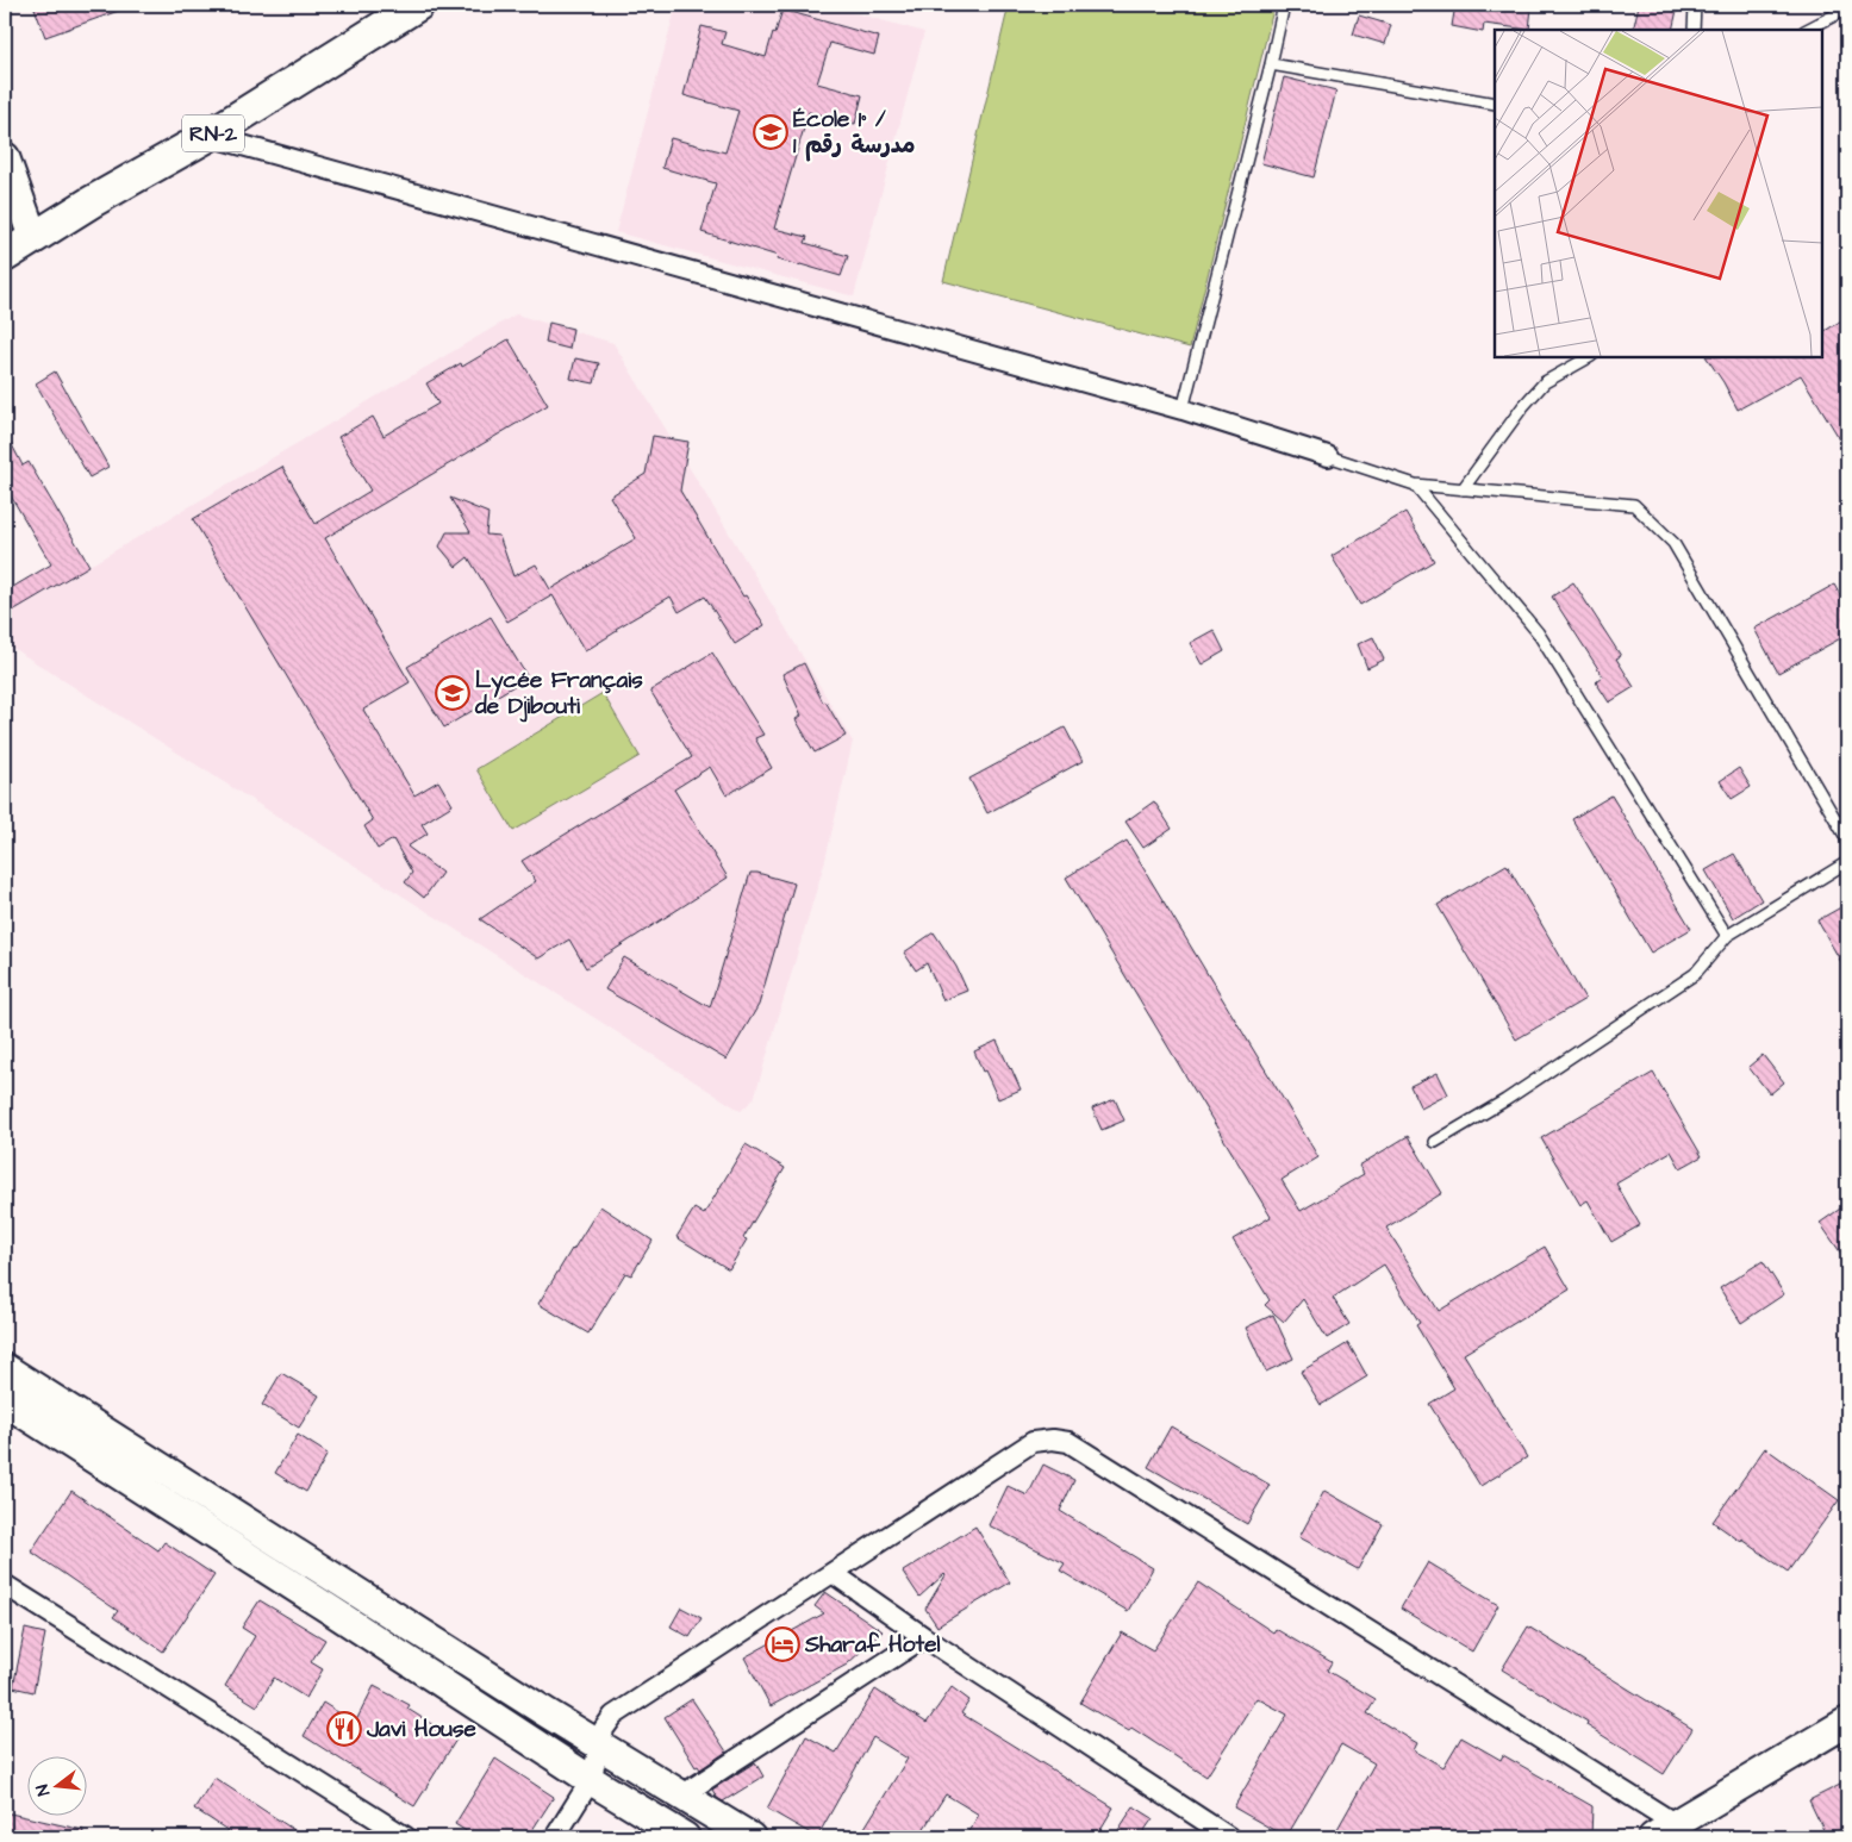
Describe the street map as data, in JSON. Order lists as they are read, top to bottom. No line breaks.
{"streets":{"main road":["RN-2"]},"places":{"school or university":["École 1° / مدرسة رقم 1","Lycée Français de Djibouti"],"hotel":["Sharaf Hotel"],"restaurant":["Javi House"]},"north":"left"}
